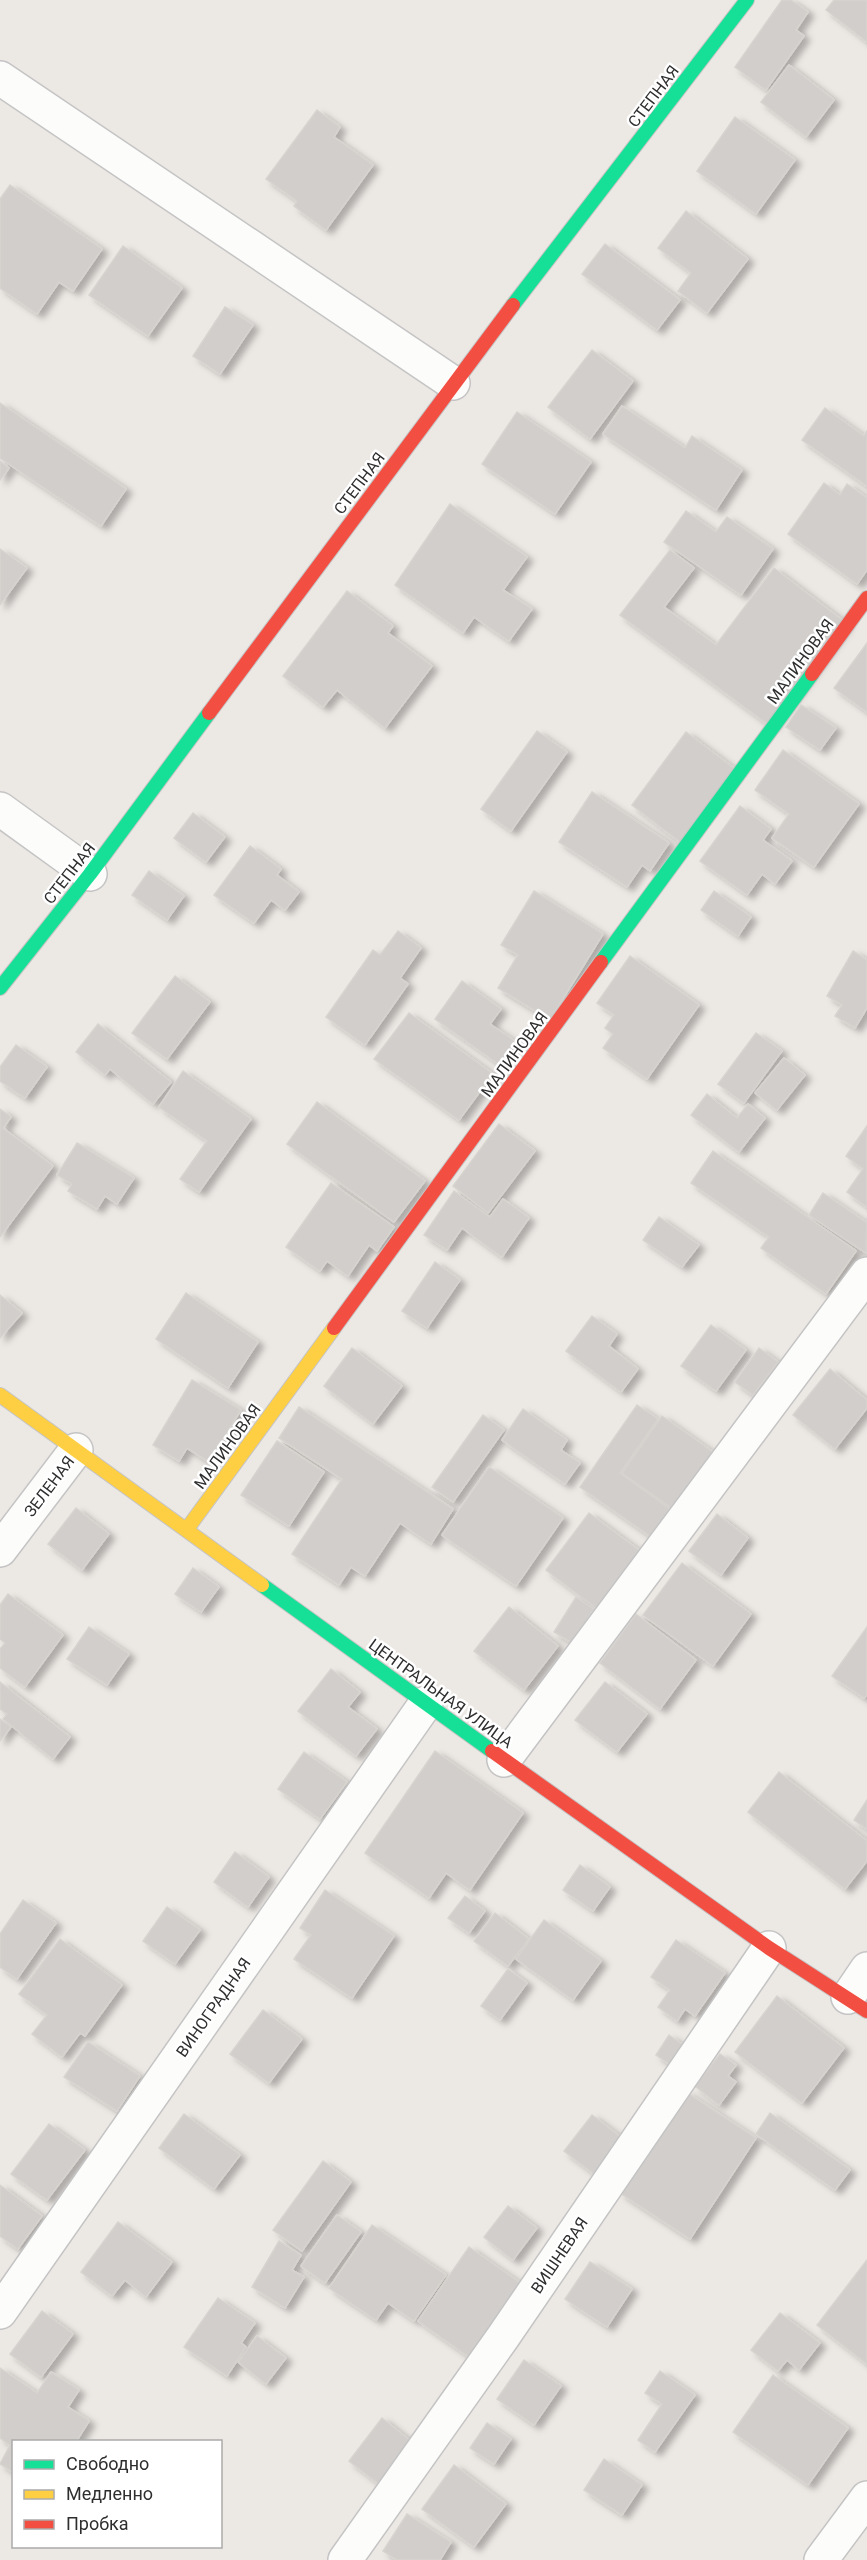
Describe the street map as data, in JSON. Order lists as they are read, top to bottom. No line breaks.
{"streets":{"street":["СТЕПНАЯ","МАЛИНОВАЯ","ЗЕЛЕНАЯ","ЦЕНТРАЛЬНАЯ УЛИЦА","ВИНОГРАДНАЯ","ВИШНЕВАЯ"]},"crossings":[["МАЛИНОВАЯ","ЦЕНТРАЛЬНАЯ УЛИЦА"],["ЗЕЛЕНАЯ","ЦЕНТРАЛЬНАЯ УЛИЦА"],["ЦЕНТРАЛЬНАЯ УЛИЦА","ВИНОГРАДНАЯ"],["ЦЕНТРАЛЬНАЯ УЛИЦА","ВИШНЕВАЯ"]],"legend":["Свободно","Медленно","Пробка"]}
